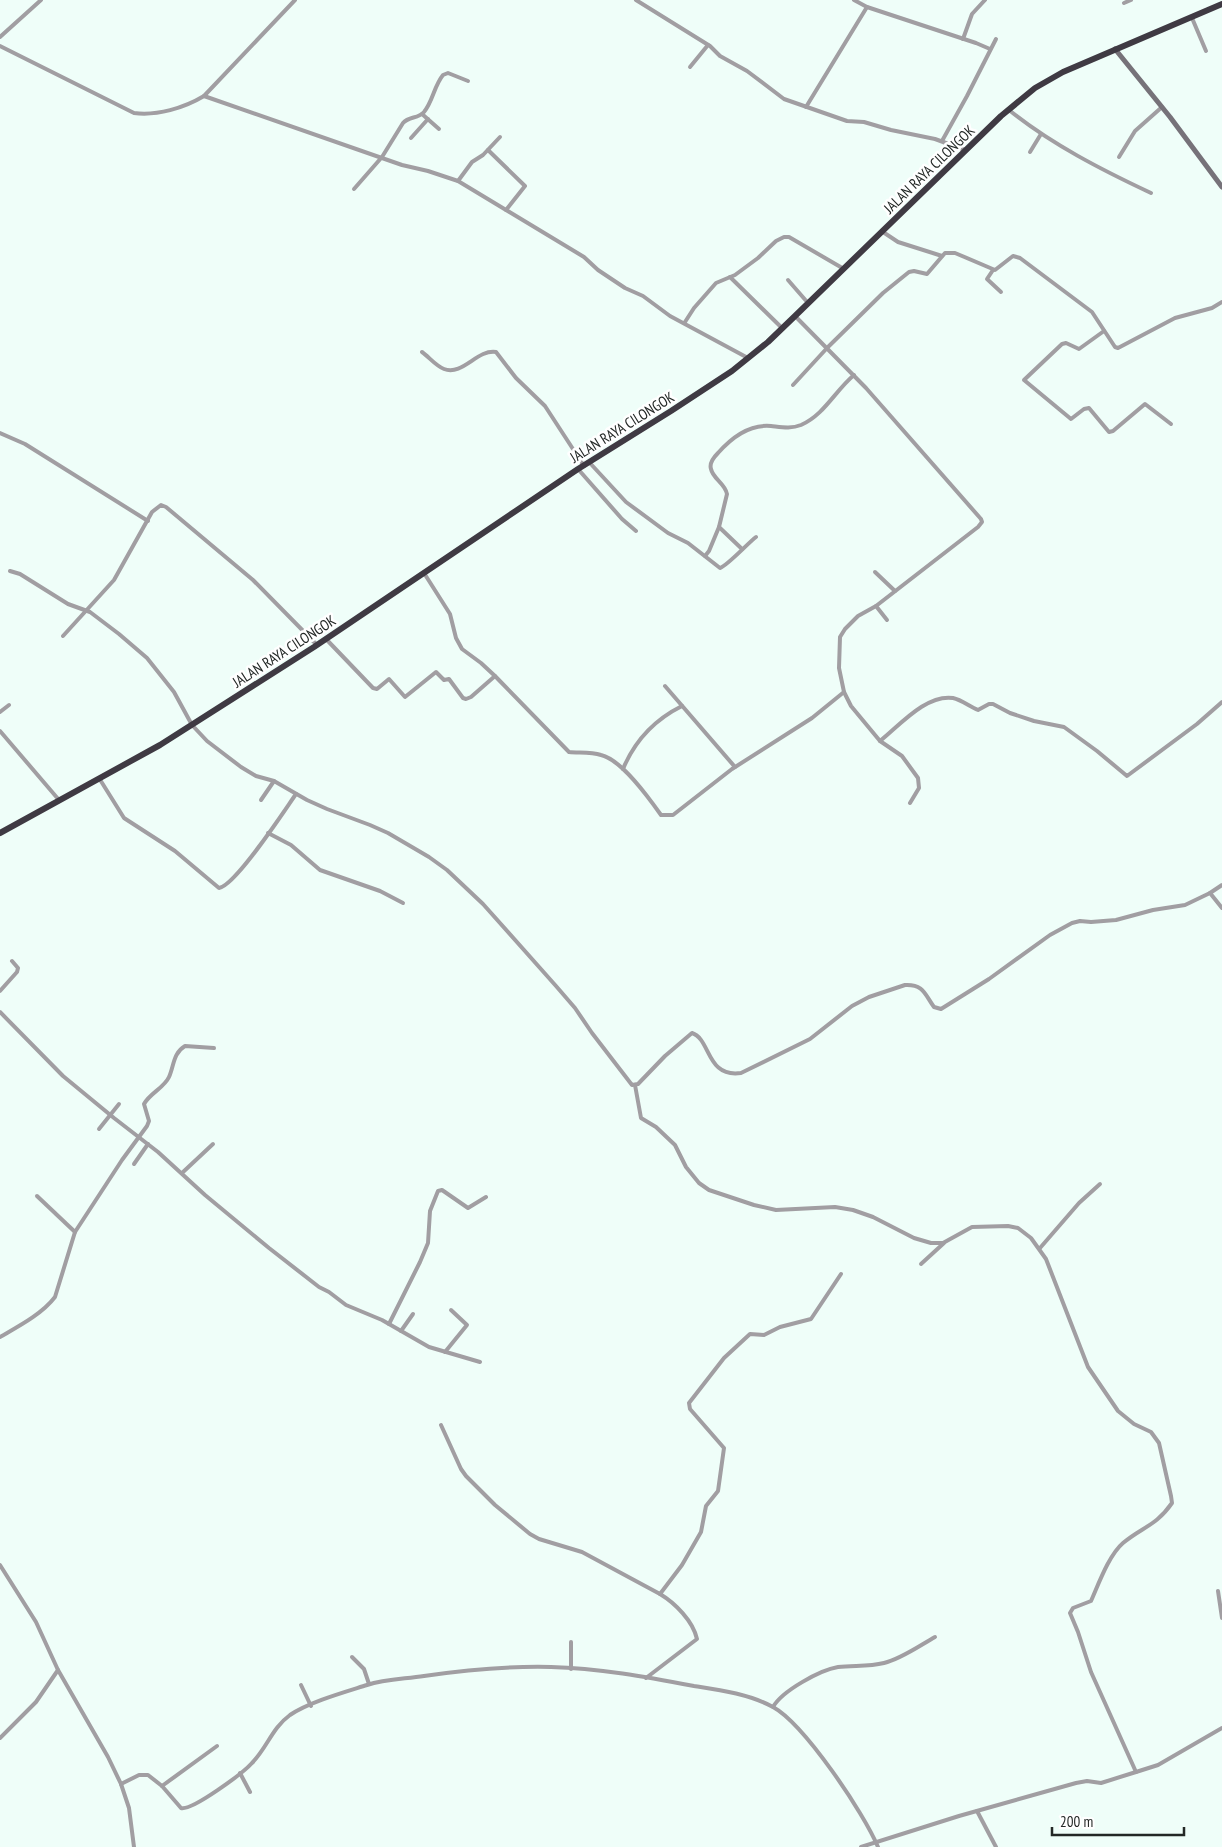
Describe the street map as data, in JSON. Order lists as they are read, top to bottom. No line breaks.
{"streets":{"highway":["JALAN RAYA CILONGOK"]},"scale_bar":"200 m"}
